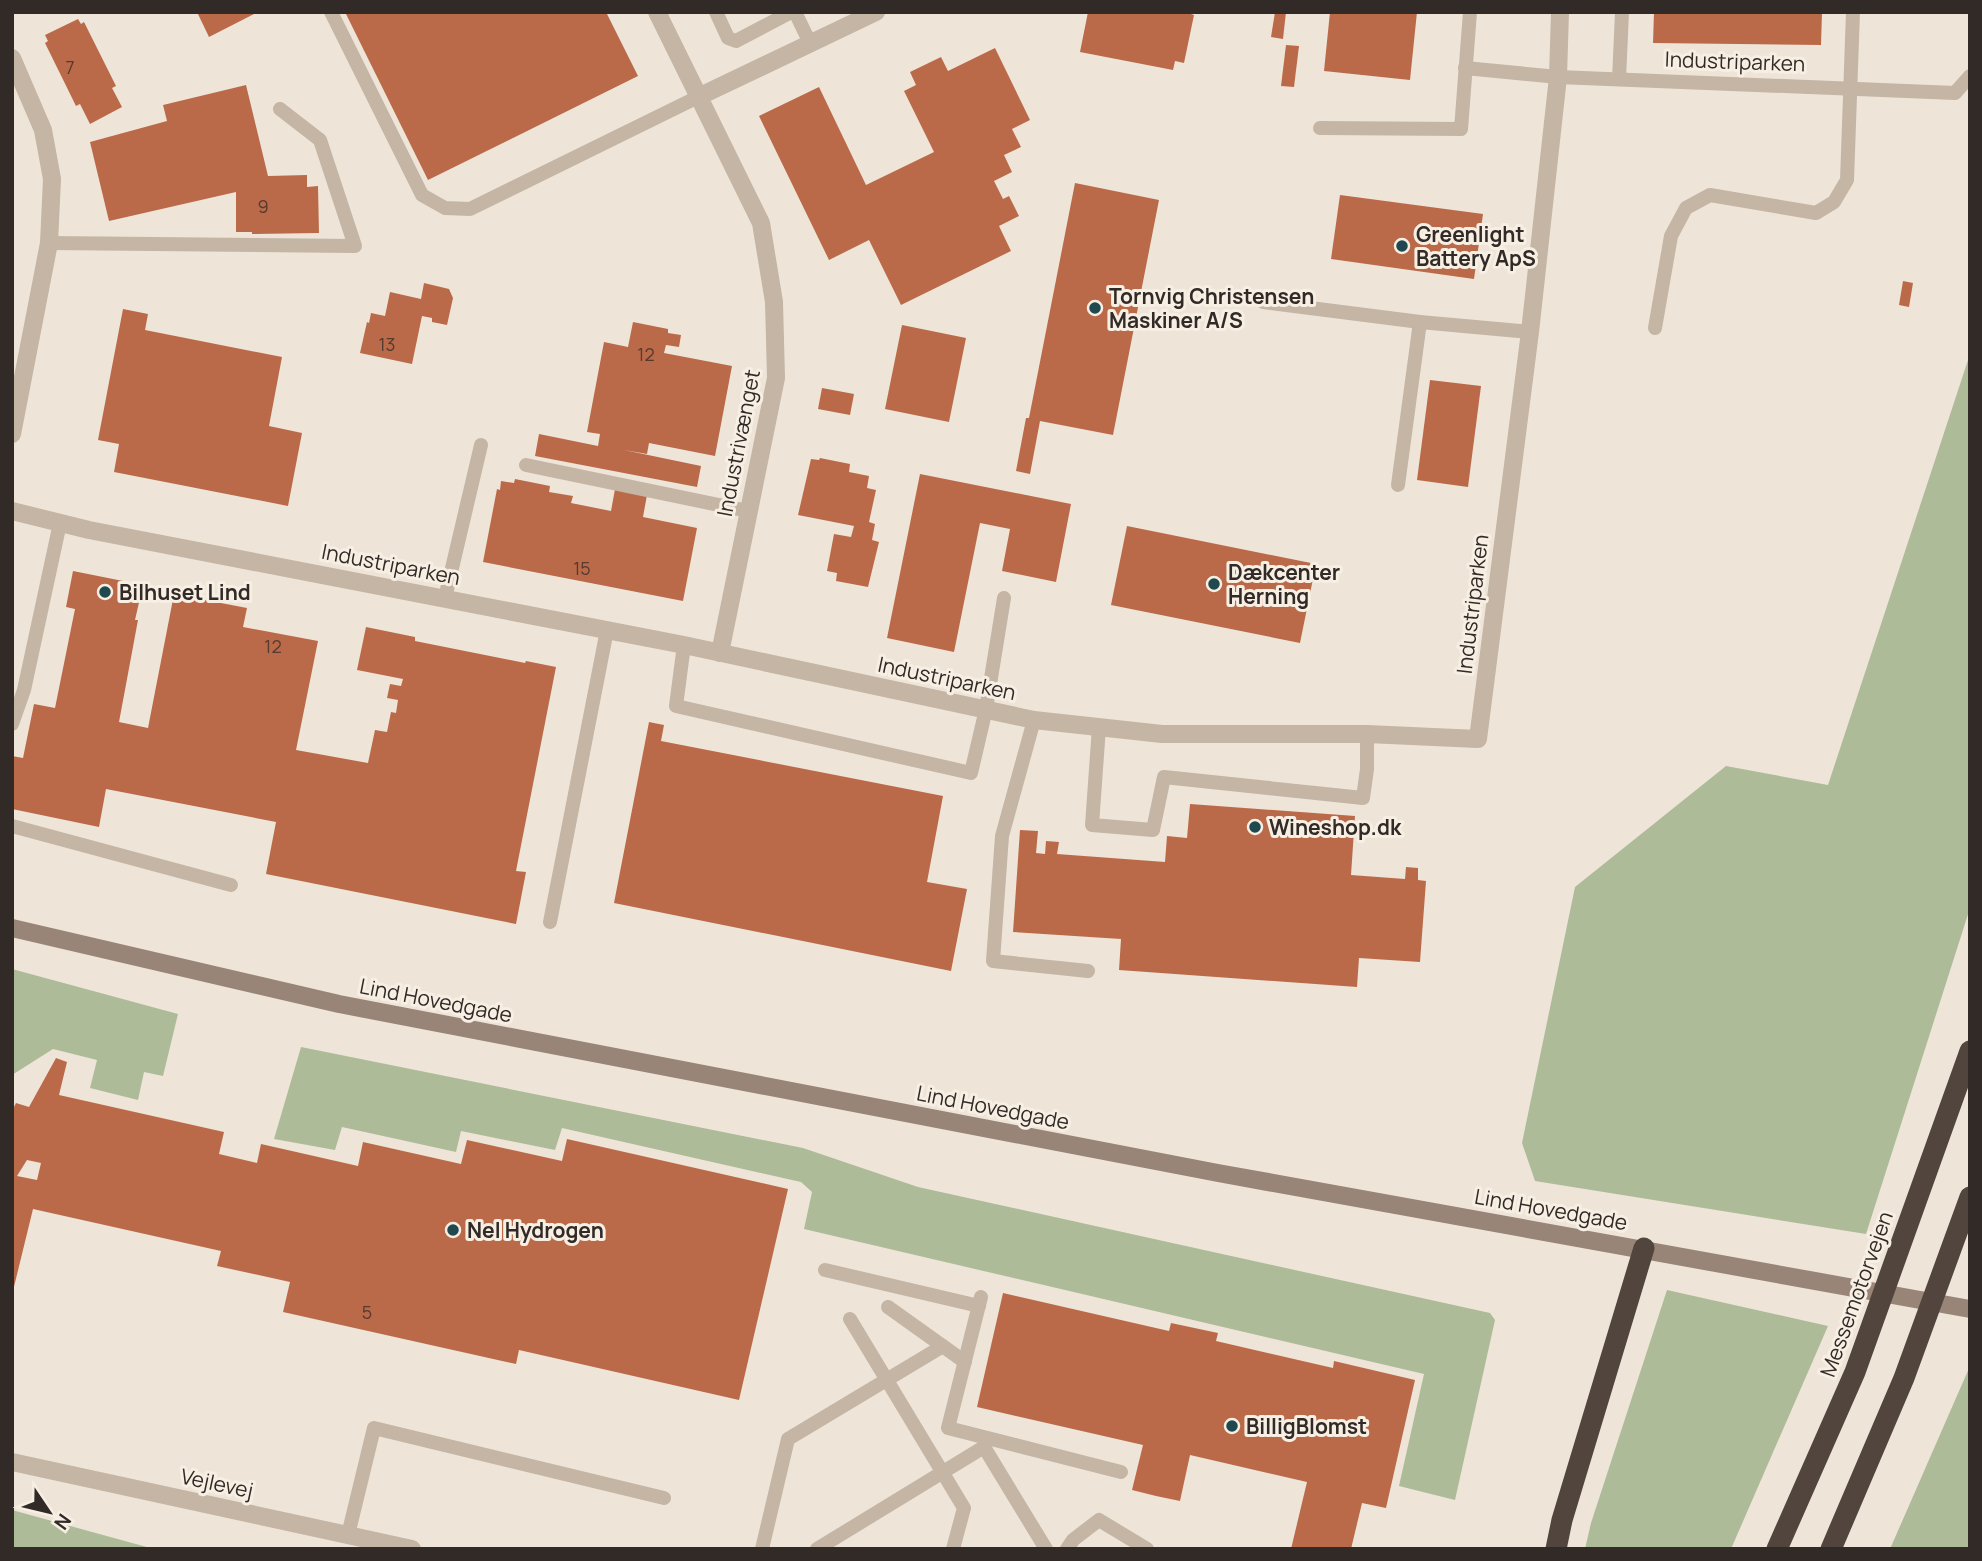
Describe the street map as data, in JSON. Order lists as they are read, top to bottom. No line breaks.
{"streets":{"highway":["Messemotorvejen"],"main road":["Lind Hovedgade"],"street":["Industriparken","Industrivænget","Vejlevej"]},"crossings":[["Industriparken","Industrivænget"]],"places":["Greenlight Battery ApS","Tornvig Christensen Maskiner A/S","Dækcenter Herning","Bilhuset Lind","Wineshop.dk","Nel Hydrogen","BilligBlomst"],"house_numbers":["7","9","13","12","15","12","5"],"north":"bottom right"}
